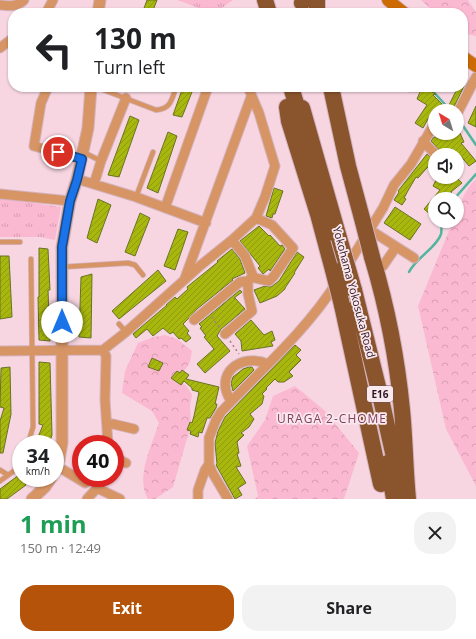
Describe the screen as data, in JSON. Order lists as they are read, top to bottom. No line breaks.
{"streets":{"highway":["Yokohama Yokosuka Road","E16"]},"districts":["URAGA 2-CHOME"],"north":"top left","page":{"turn":["130 m","Turn left"],"speed":"34 km/h","limit":"40","heading":["1 min","150 m · 12:49"],"buttons":["Exit","Share"]}}
